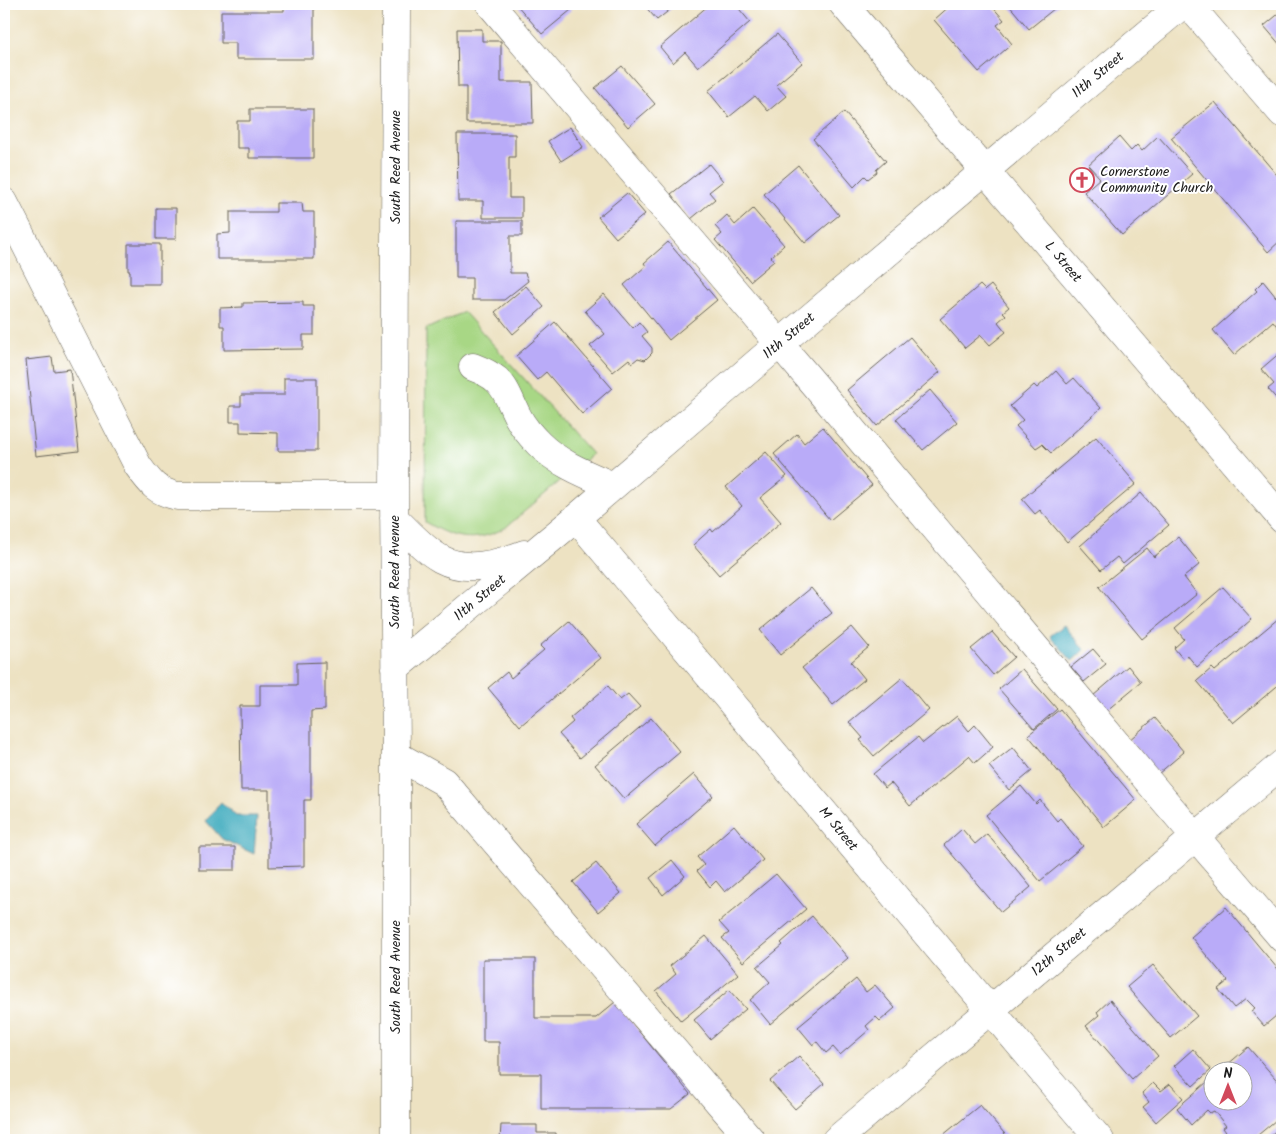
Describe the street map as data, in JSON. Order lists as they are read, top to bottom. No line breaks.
{"streets":{"street":["11th Street","South Reed Avenue","L Street","M Street","12th Street"]},"crossings":[["11th Street","South Reed Avenue"],["11th Street","L Street"],["11th Street","M Street"],["M Street","12th Street"]],"places":{"church":["Cornerstone Community Church"]},"north":"top"}
